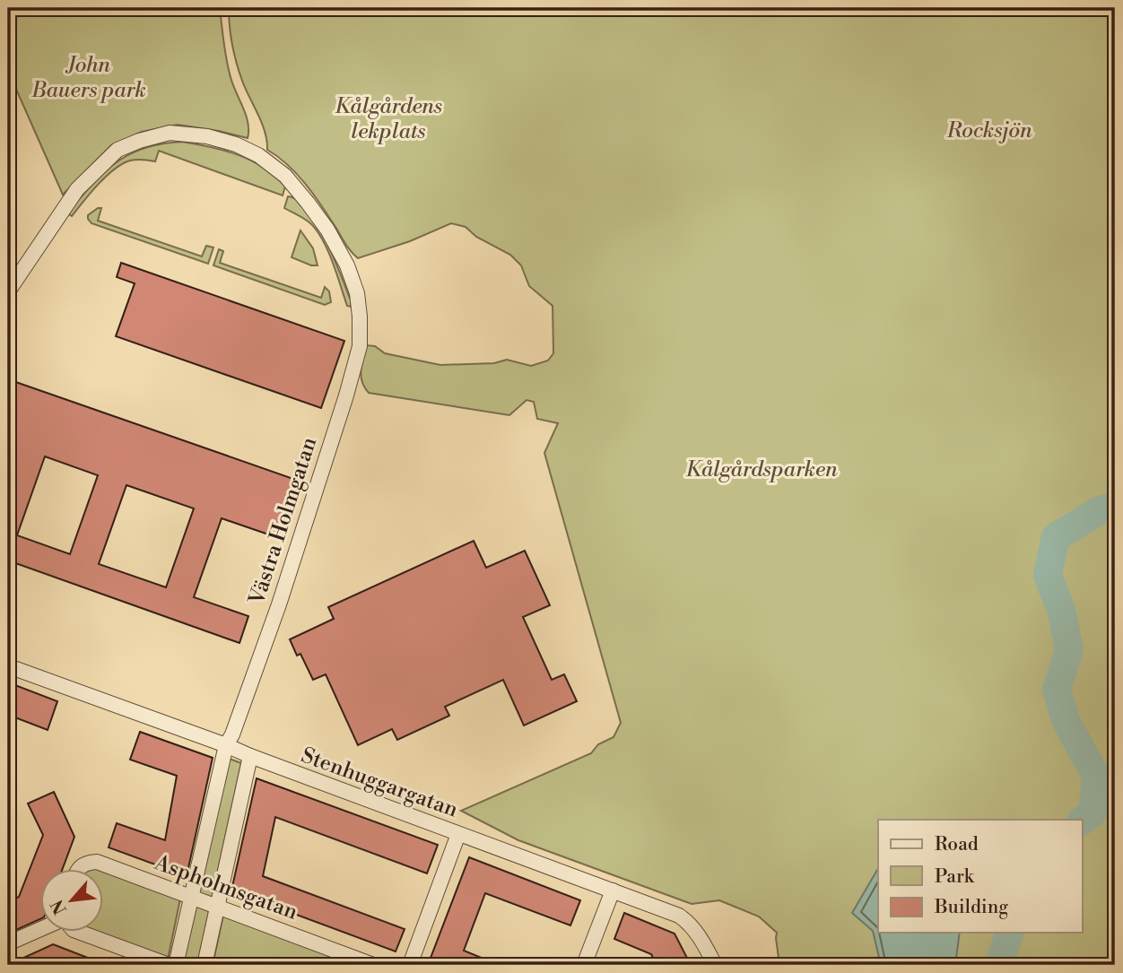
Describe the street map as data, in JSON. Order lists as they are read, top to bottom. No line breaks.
{"streets":{"street":["Västra Holmgatan","Stenhuggargatan","Aspholmsgatan"]},"crossings":[["Västra Holmgatan","Stenhuggargatan"],["Västra Holmgatan","Aspholmsgatan"]],"parks":["John Bauers park","Kålgårdens lekplats","Rocksjön","Kålgårdsparken"],"legend":["Road","Park","Building"],"north":"bottom left"}
